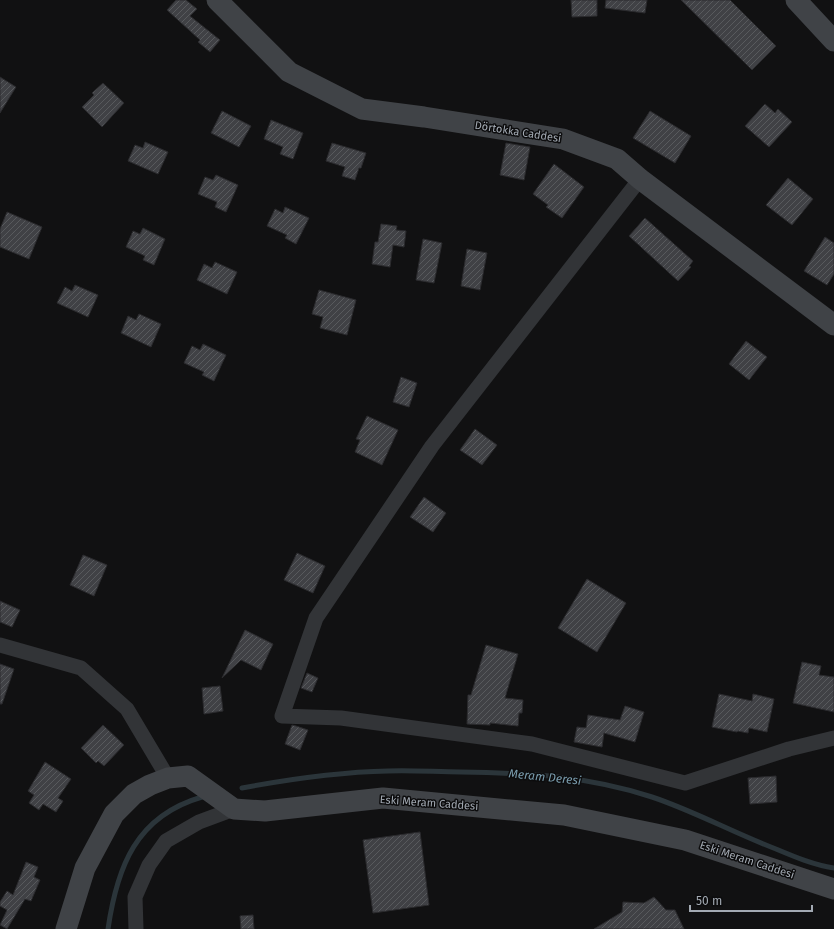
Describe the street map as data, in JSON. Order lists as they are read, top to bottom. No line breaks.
{"streets":{"street":["Dörtokka Caddesi","Eski Meram Caddesi"]},"water":["Meram Deresi"],"scale_bar":"50 m"}
